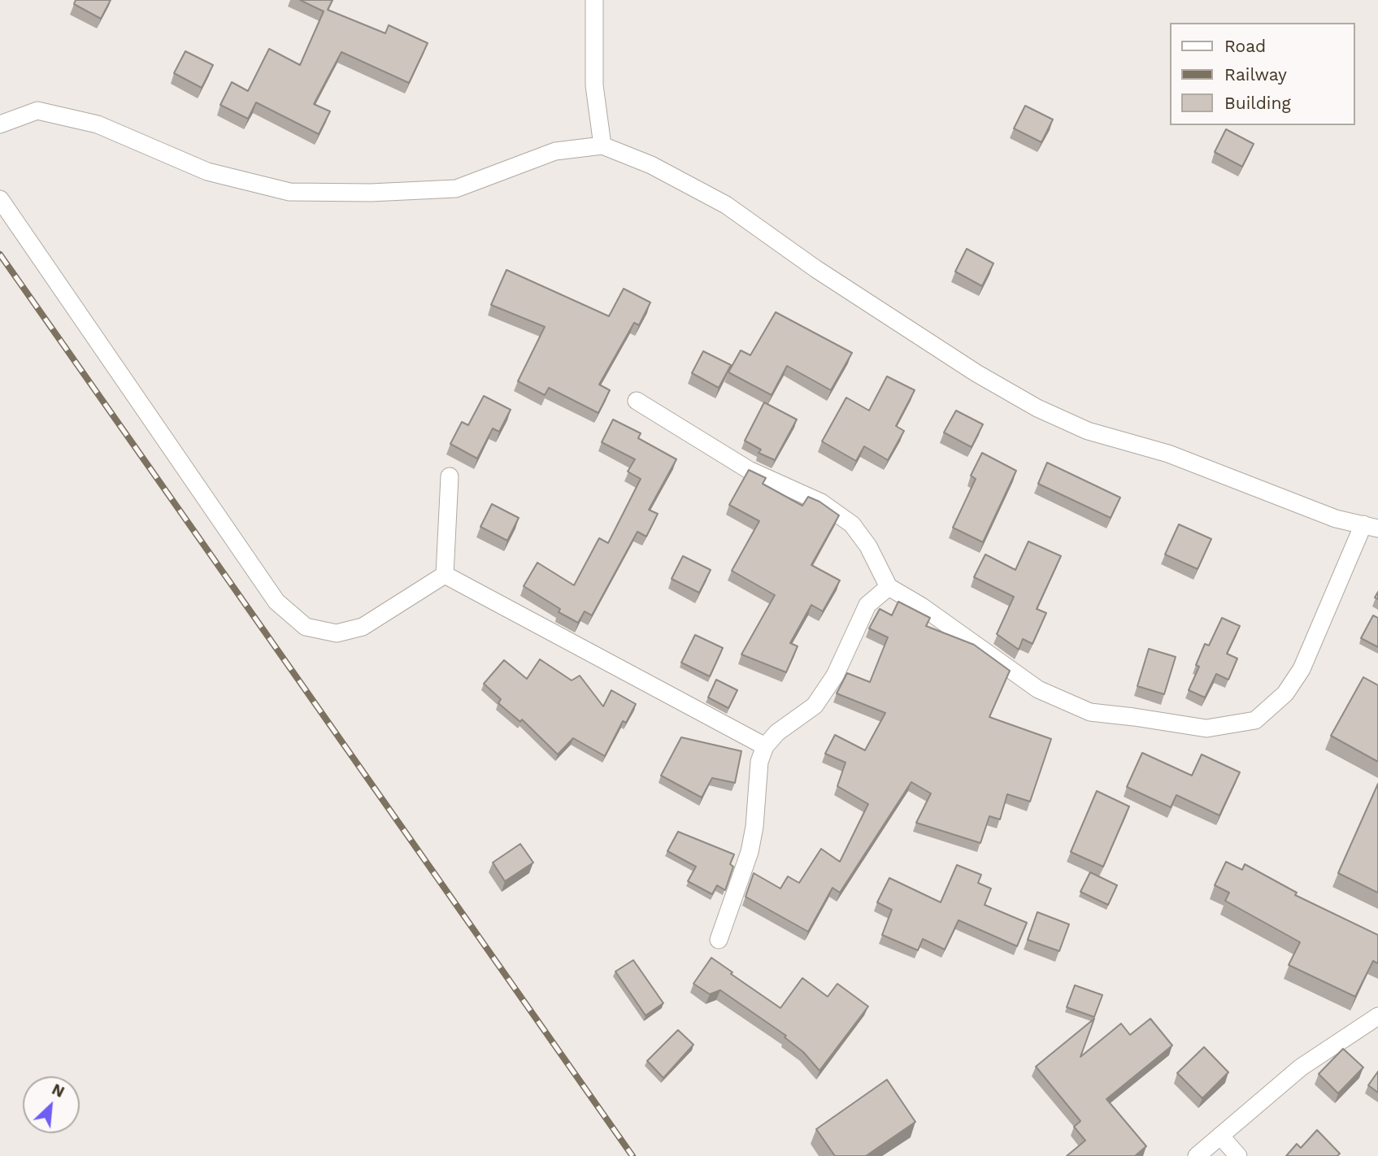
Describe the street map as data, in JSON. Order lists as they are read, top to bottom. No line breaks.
{"legend":["Road","Railway","Building"],"north":"top right"}
